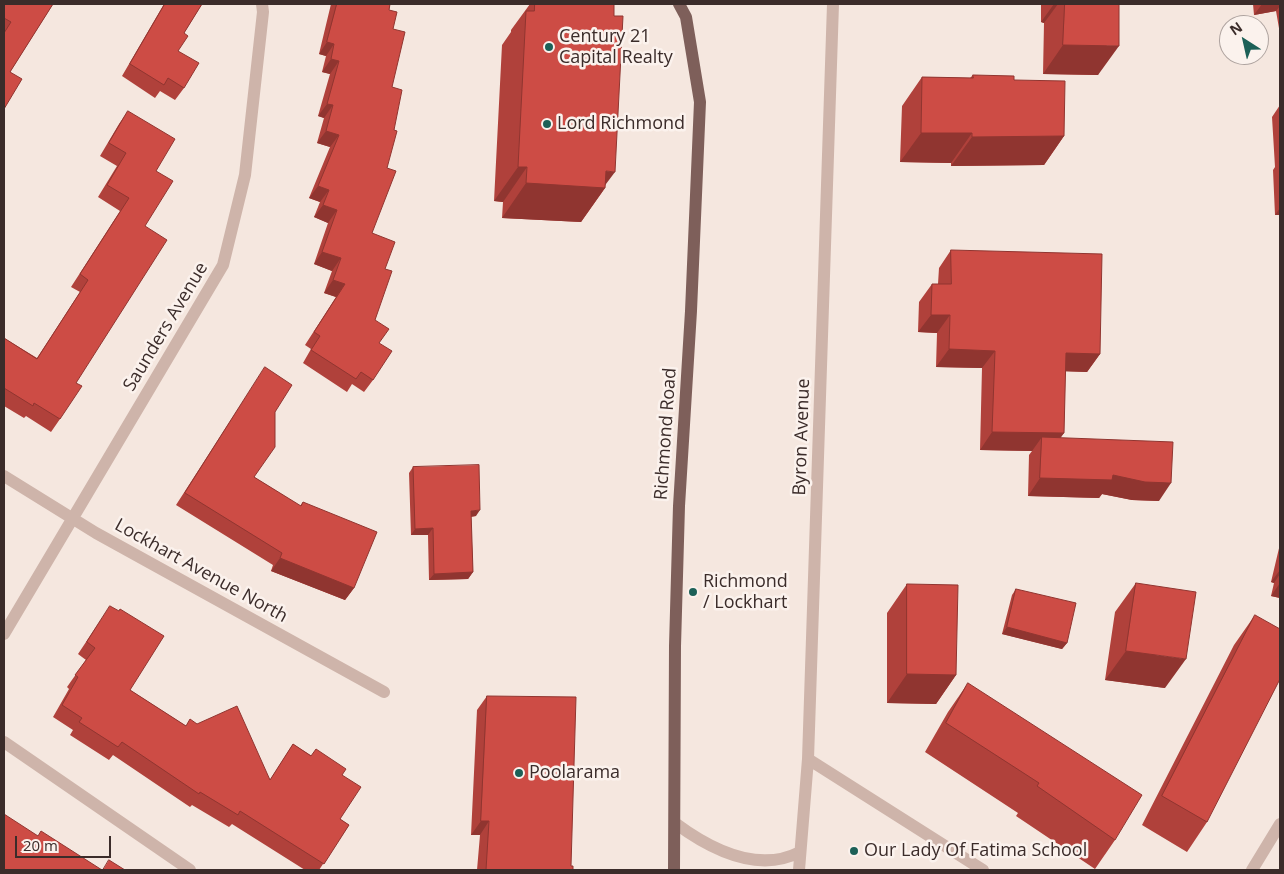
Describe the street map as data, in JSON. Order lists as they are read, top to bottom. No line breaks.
{"streets":{"main road":["Richmond Road"],"street":["Saunders Avenue","Byron Avenue","Lockhart Avenue North"]},"crossings":[["Saunders Avenue","Lockhart Avenue North"]],"places":["Century 21 Capital Realty","Lord Richmond","Richmond / Lockhart","Poolarama","Our Lady Of Fatima School"],"scale_bar":"20 m","north":"top left"}
